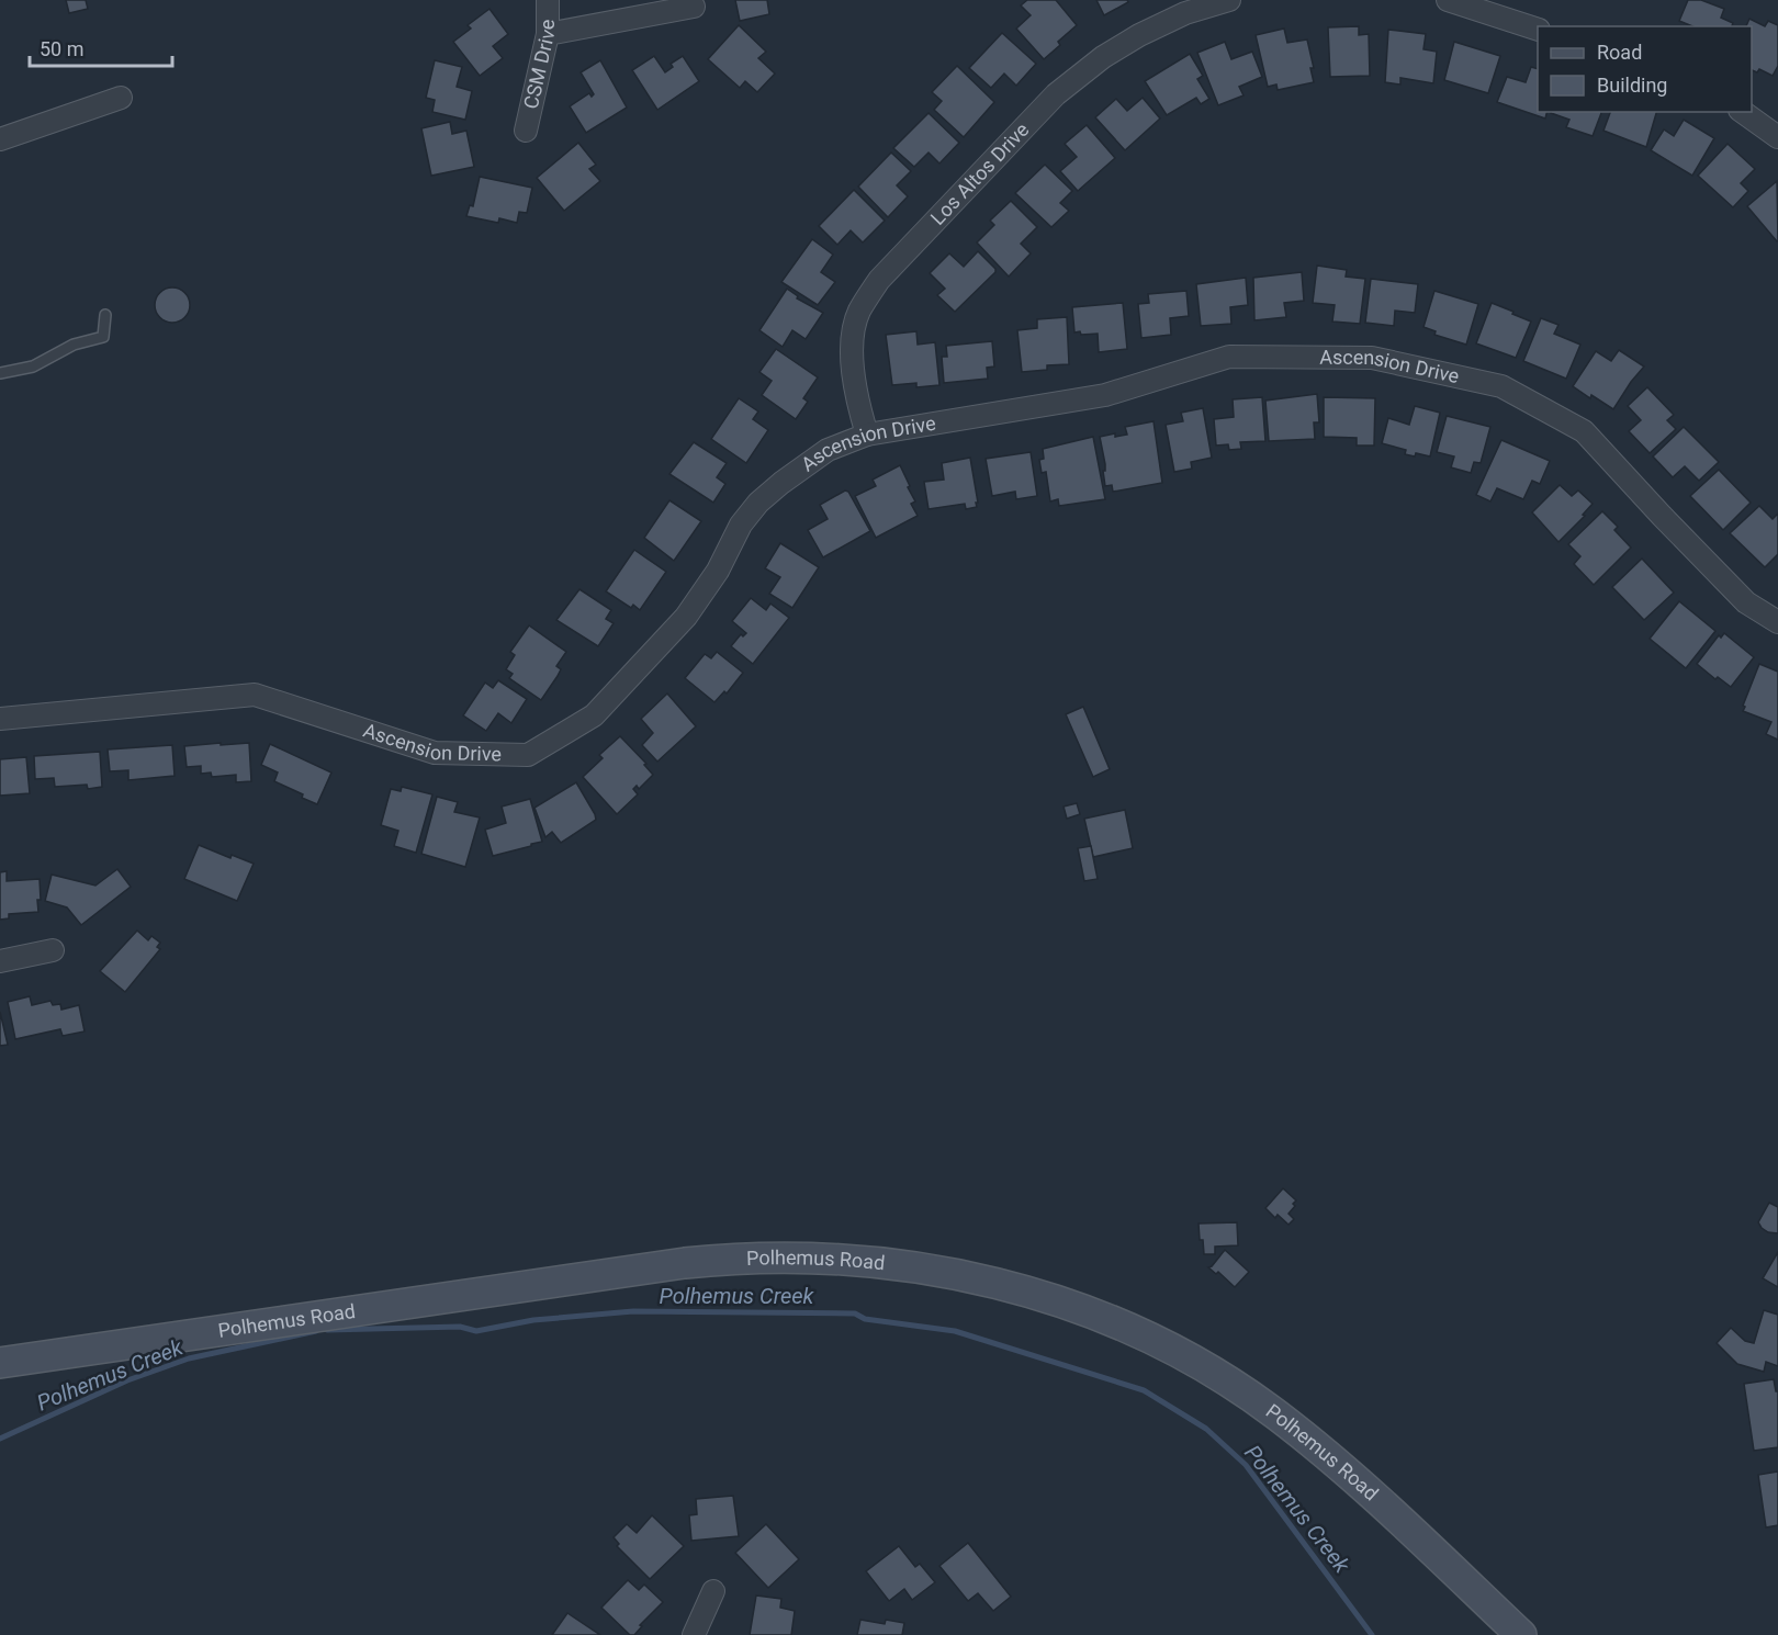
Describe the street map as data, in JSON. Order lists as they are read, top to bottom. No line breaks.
{"streets":{"main road":["Polhemus Road"],"street":["CSM Drive","Los Altos Drive","Ascension Drive"]},"crossings":[["Los Altos Drive","Ascension Drive"]],"water":["Polhemus Creek"],"legend":["Road","Building"],"scale_bar":"50 m"}
